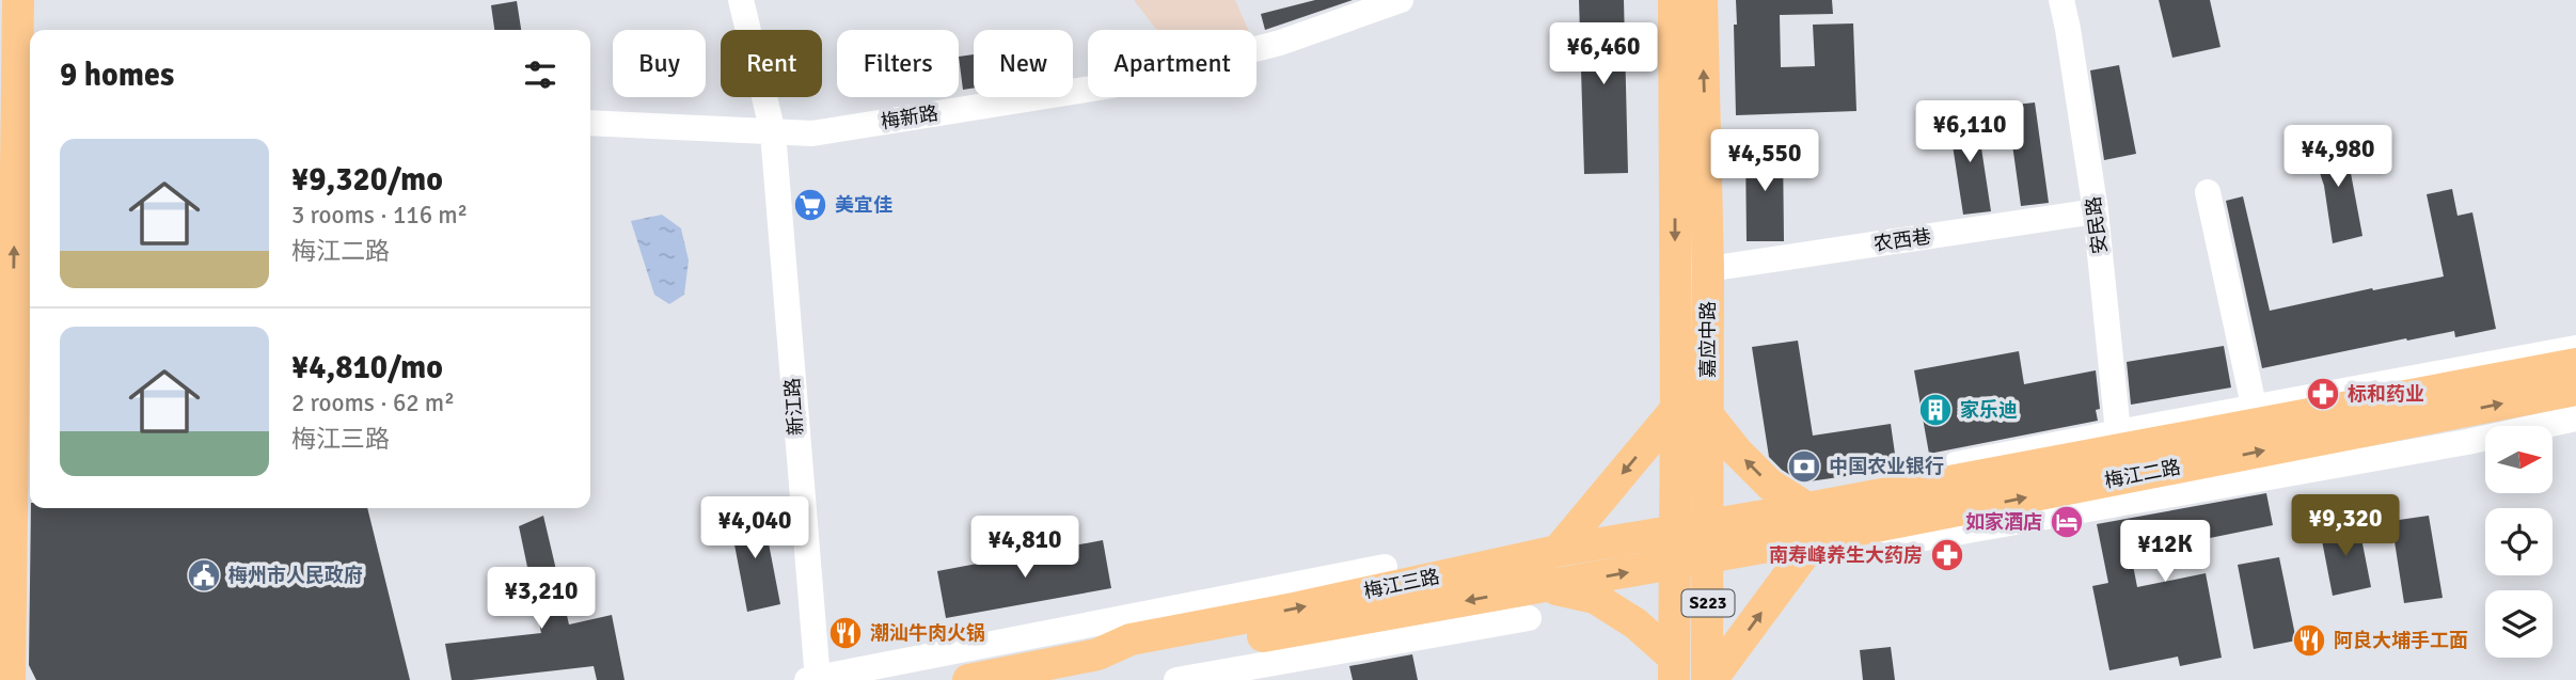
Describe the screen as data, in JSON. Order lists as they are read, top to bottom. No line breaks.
{"streets":{"main road":["嘉应中路","梅江二路","梅江三路","S223"],"street":["梅新路","安民路","农西巷","新江路"]},"crossings":[["梅新路","新江路"],["安民路","农西巷"],["安民路","梅江二路"],["农西巷","嘉应中路"],["嘉应中路","梅江二路"],["嘉应中路","梅江三路"],["梅江二路","梅江三路"]],"places":{"supermarket":["美宜佳"],"pharmacy":["标和药业","南寿峰养生大药房"],"building":["家乐迪"],"bank":["中国农业银行"],"hotel":["如家酒店"],"public building":["梅州市人民政府"],"restaurant":["潮汕牛肉火锅","阿良大埔手工面"]},"north":"right","page":{"price":["¥6,460","¥6,110","¥4,980","¥4,550","¥9,320","¥4,040","¥4,810","¥12K","¥3,210"],"chip":["Buy","Rent","Filters","New","Apartment"],"heading":"9 homes","list":[{"name":"¥9,320/mo","note":"3 rooms · 116 m² · 梅江二路"},{"name":"¥4,810/mo","note":"2 rooms · 62 m² · 梅江三路"}]}}
